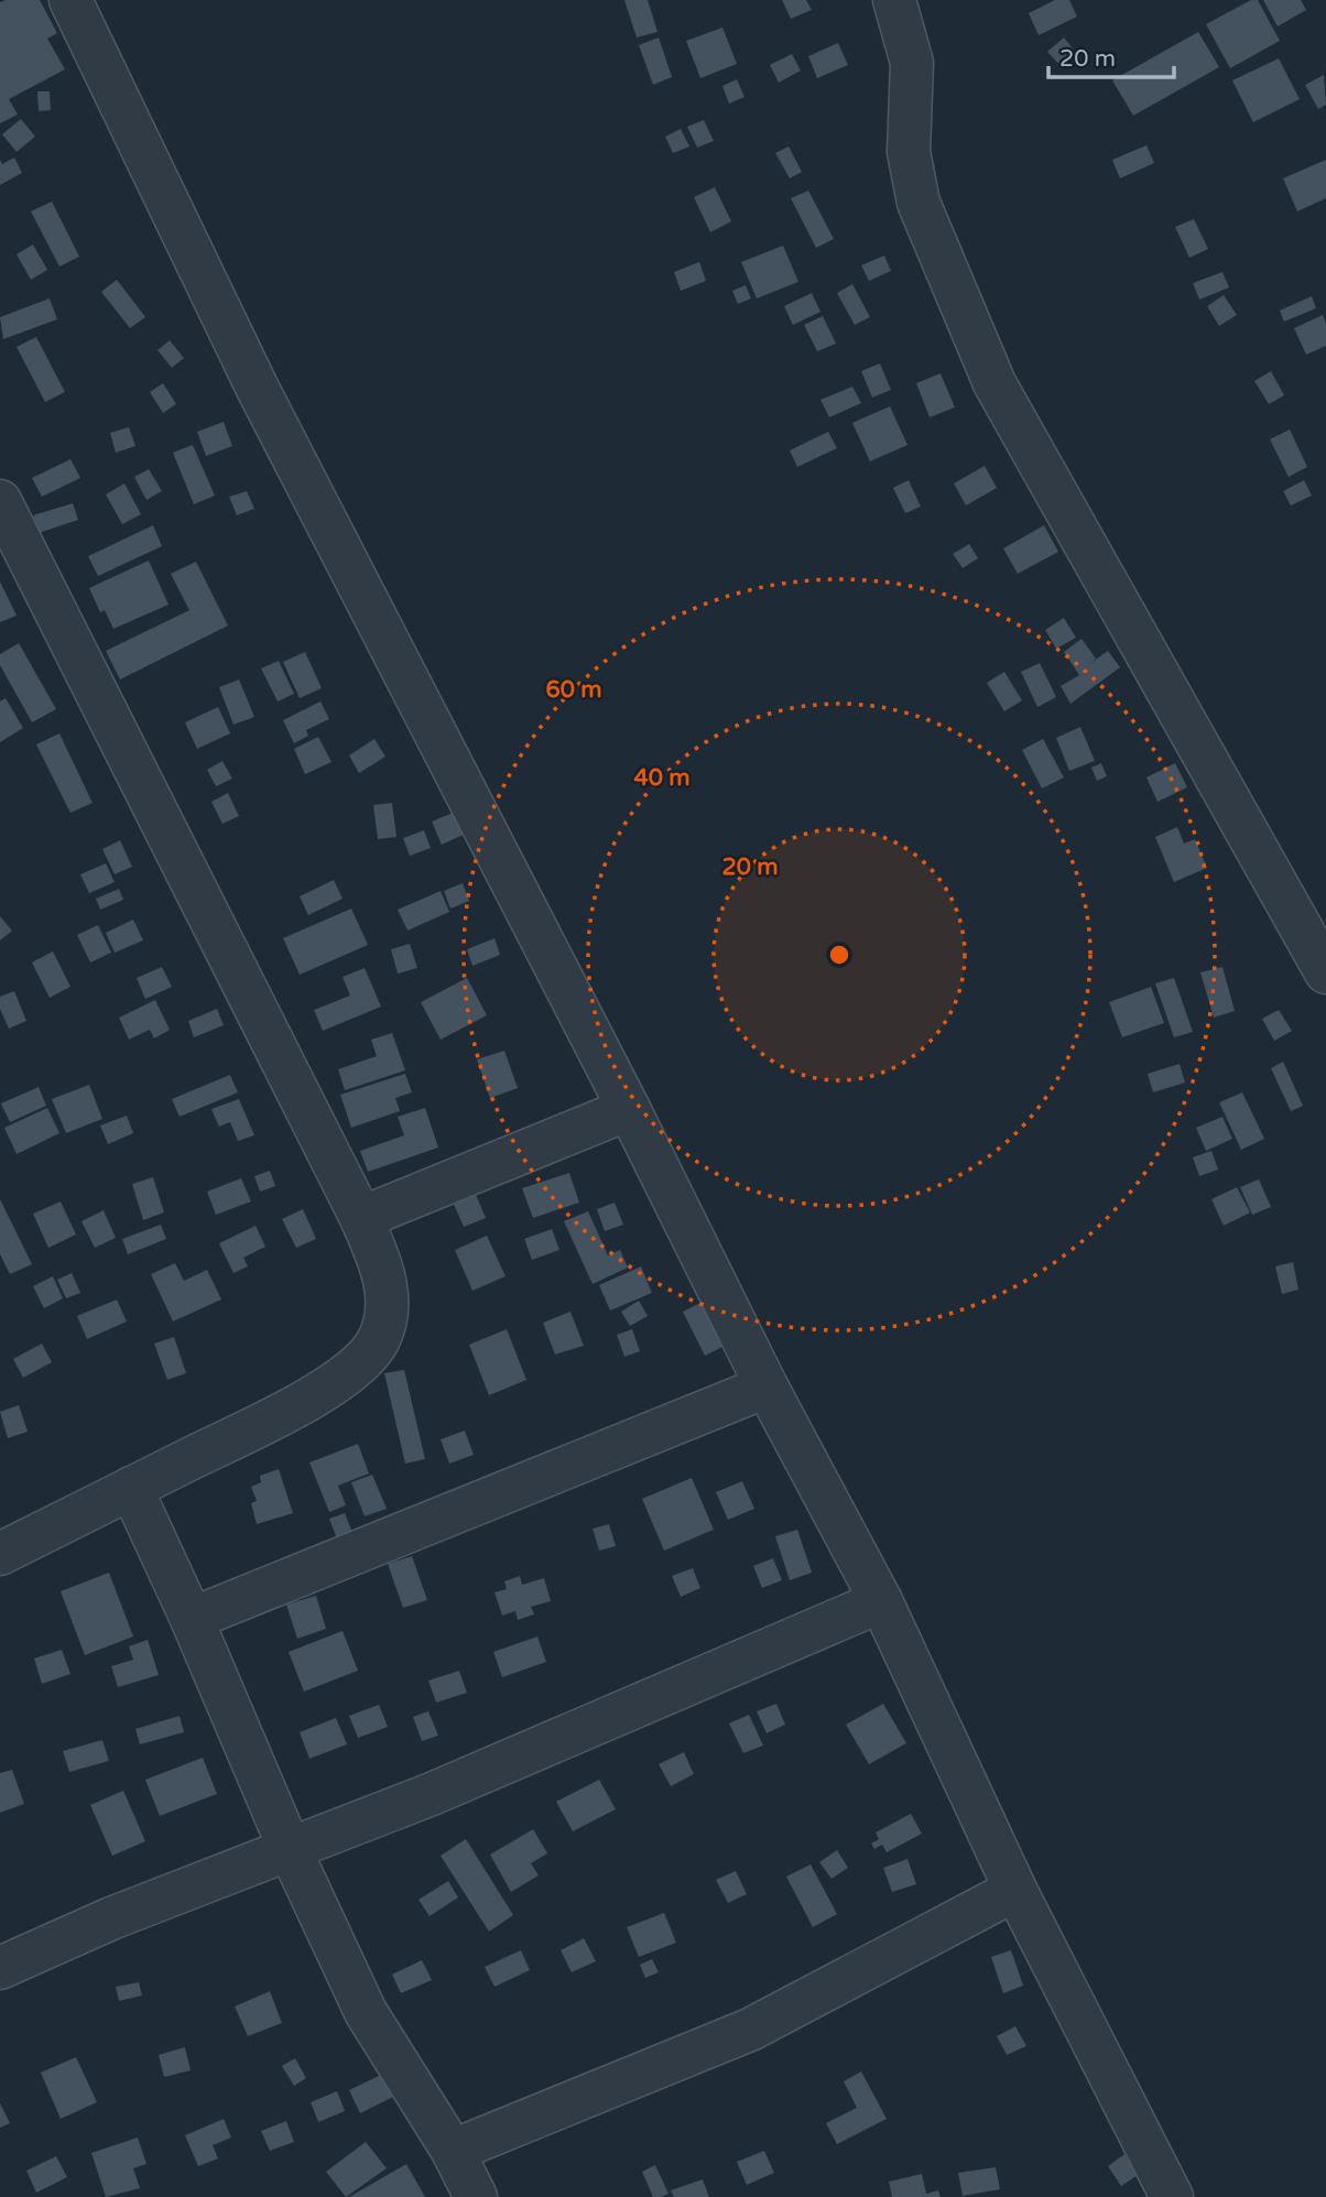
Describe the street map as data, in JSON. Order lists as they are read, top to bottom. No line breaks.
{"scale_bar":"20 m","rings":["60 m","40 m","20 m"]}
